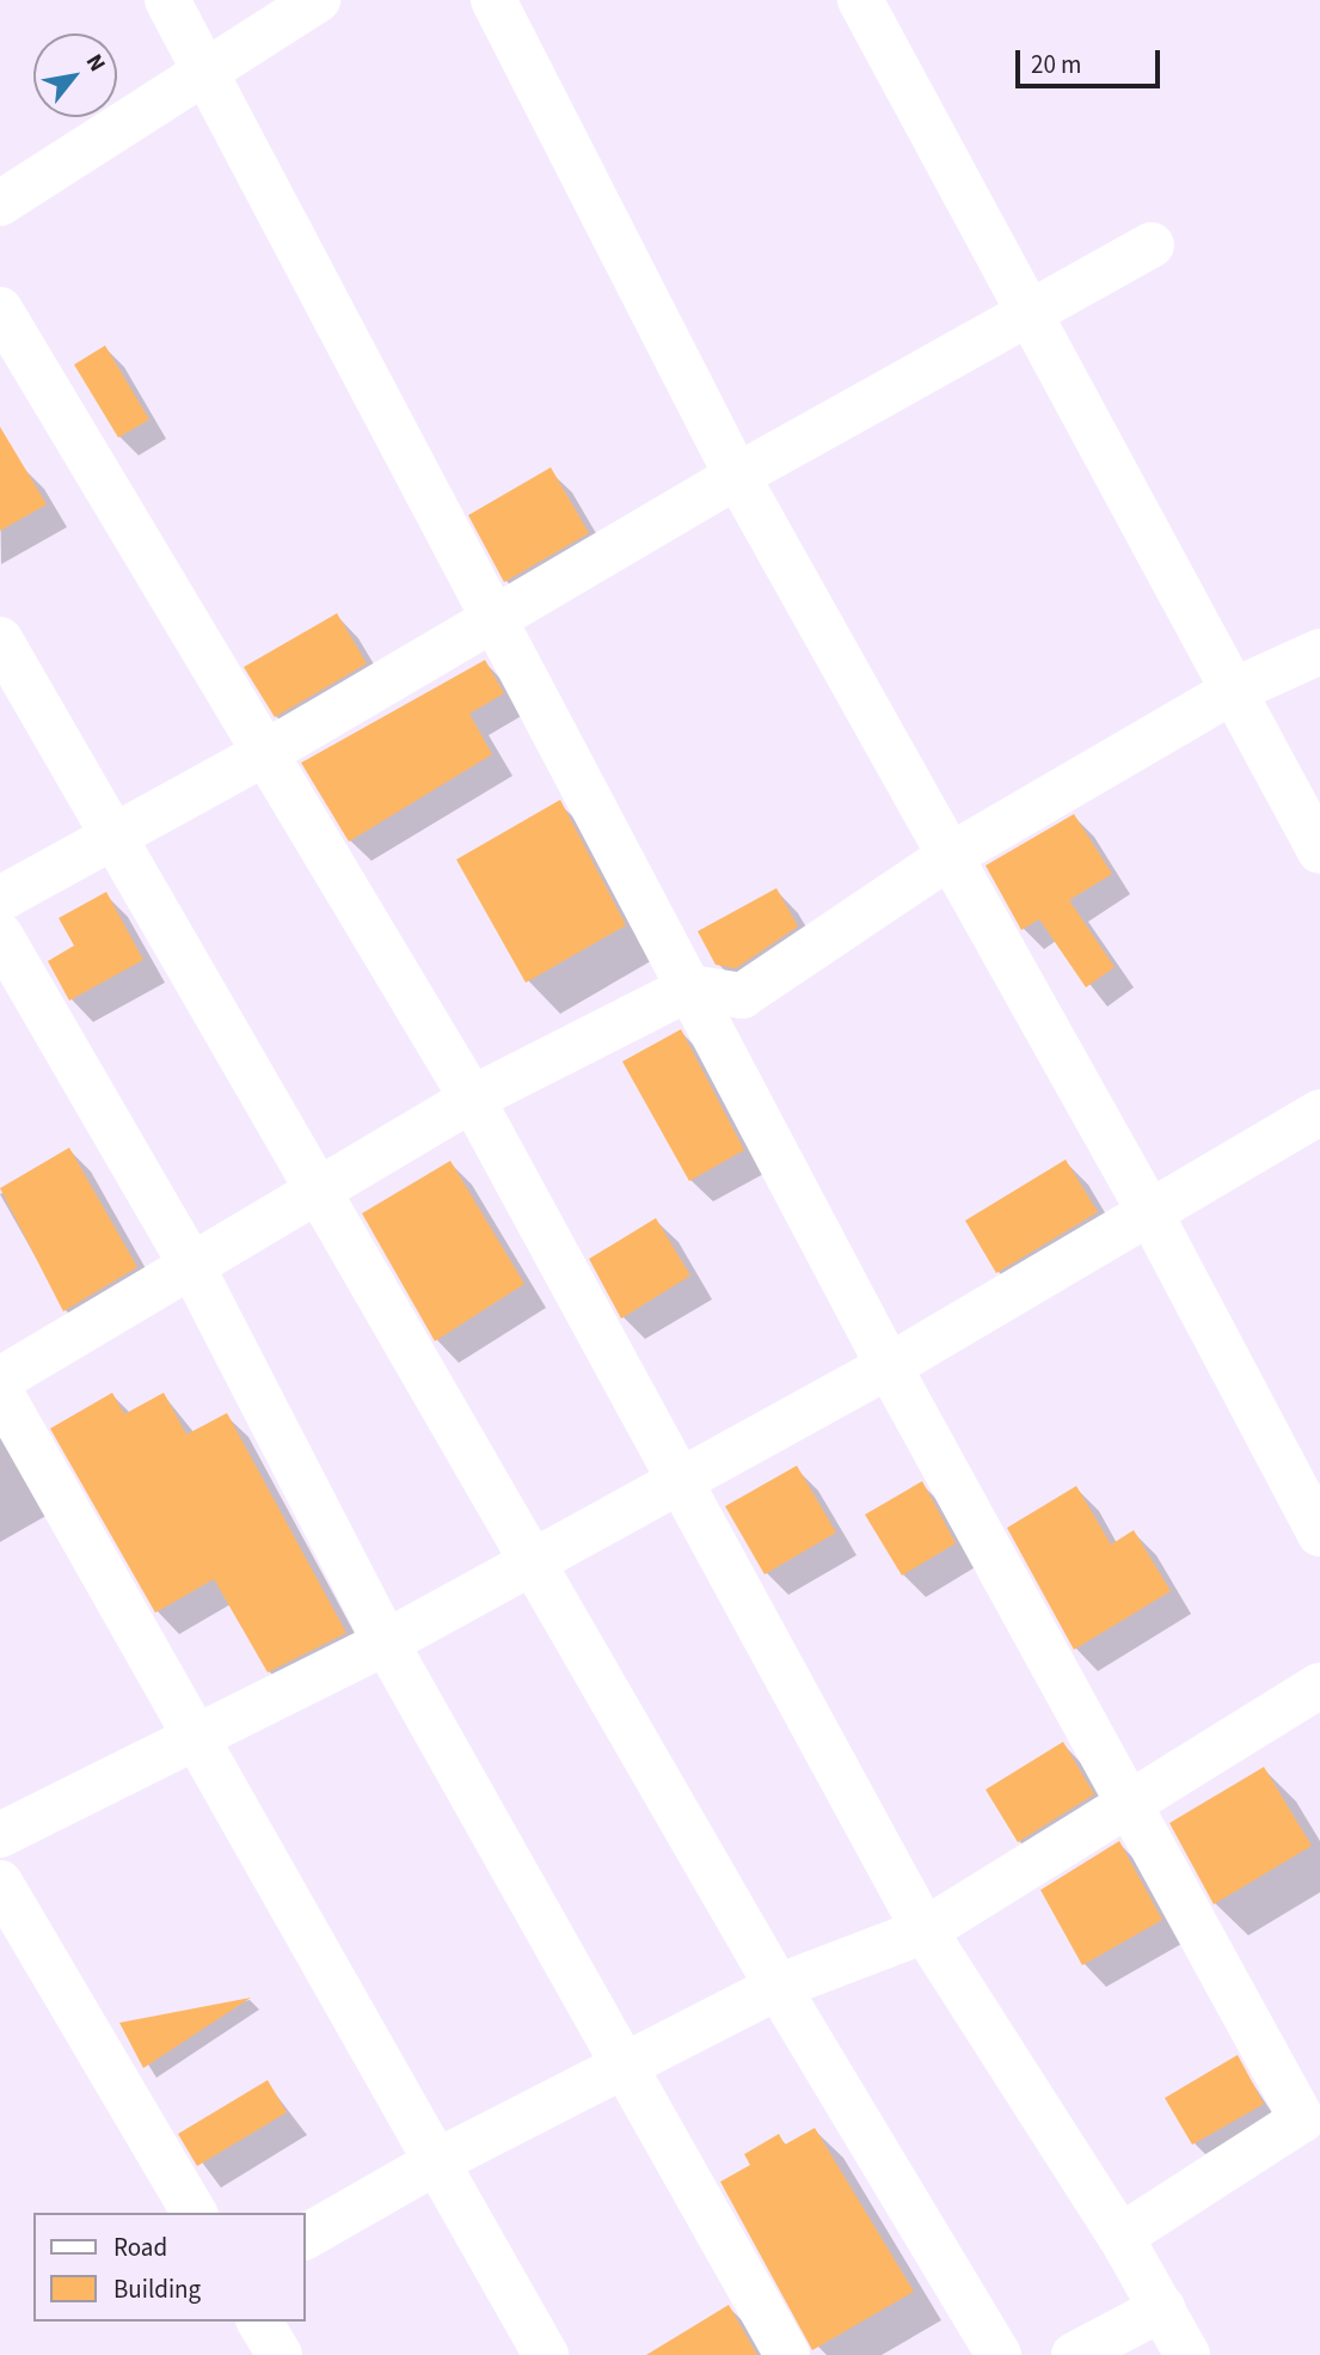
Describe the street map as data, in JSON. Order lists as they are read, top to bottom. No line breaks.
{"legend":["Road","Building"],"scale_bar":"20 m","north":"top right"}
